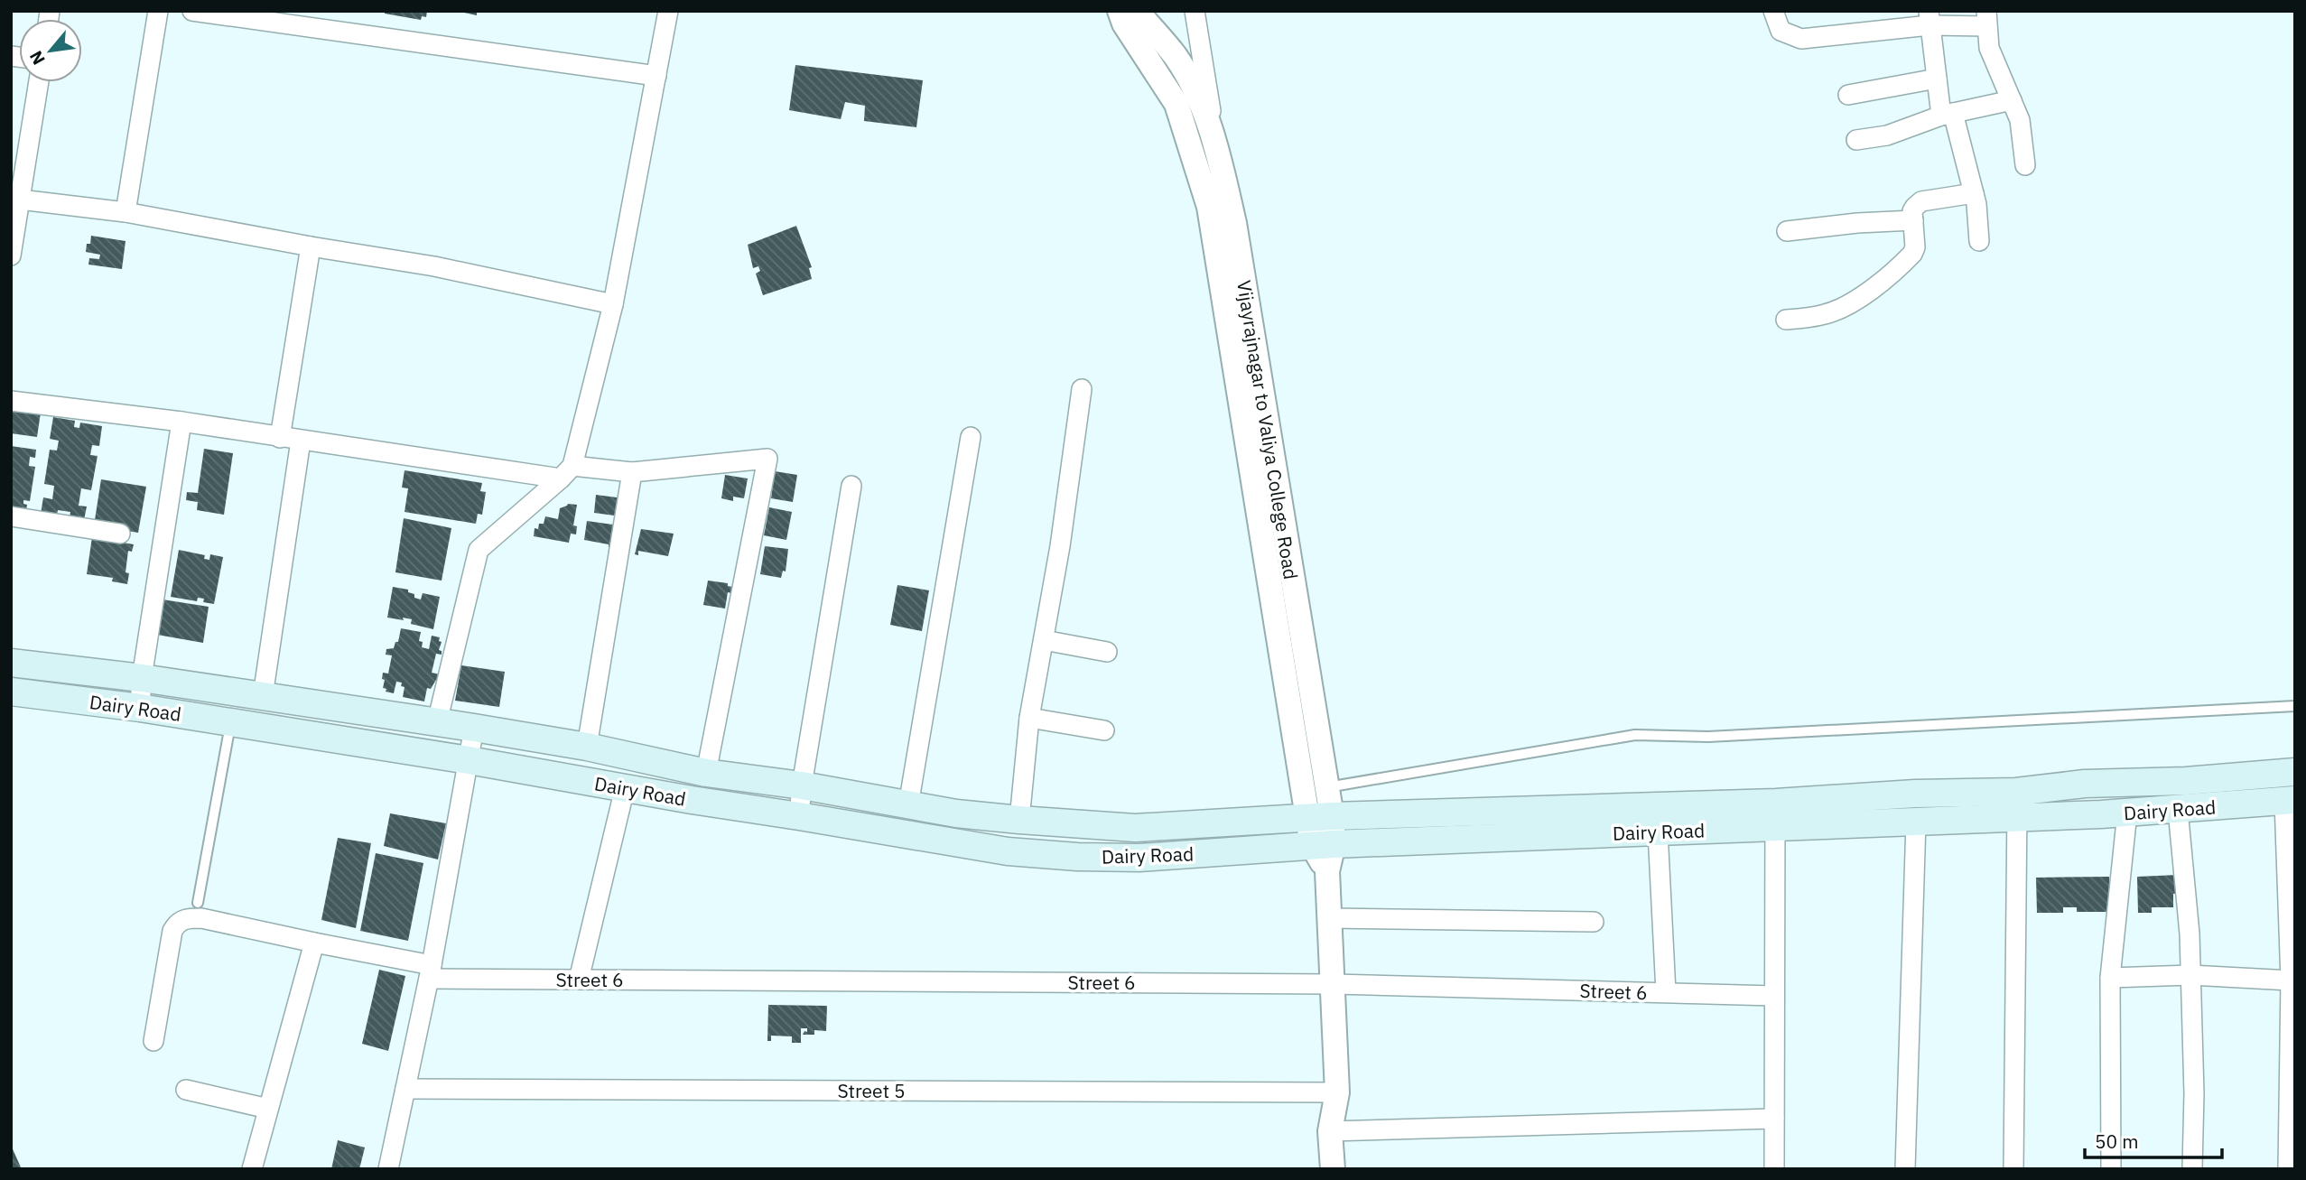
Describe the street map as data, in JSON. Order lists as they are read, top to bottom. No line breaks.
{"streets":{"main road":["Dairy Road"],"street":["Vijayrajnagar to Valiya College Road","Street 6","Street 5"]},"crossings":[["Vijayrajnagar to Valiya College Road","Dairy Road"],["Vijayrajnagar to Valiya College Road","Street 6"],["Vijayrajnagar to Valiya College Road","Street 5"]],"scale_bar":"50 m","north":"bottom left"}
